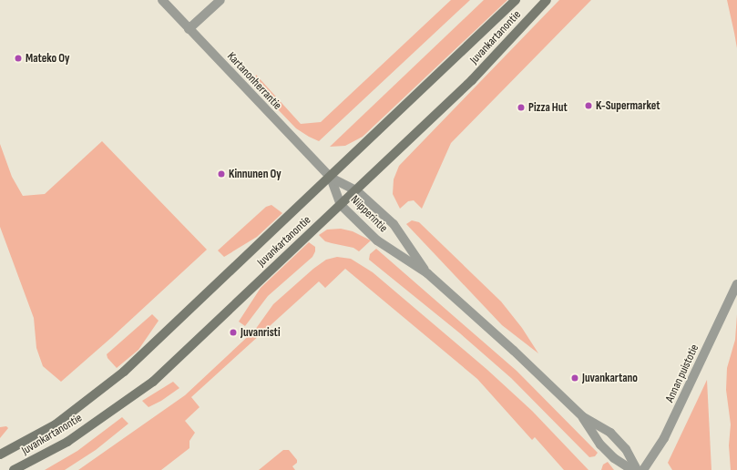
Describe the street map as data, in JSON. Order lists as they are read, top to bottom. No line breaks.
{"streets":{"main road":["Juvankartanontie"],"street":["Kartanonherrantie","Niipperintie","Annan puistotie"]},"crossings":[["Juvankartanontie","Kartanonherrantie"],["Juvankartanontie","Niipperintie"],["Kartanonherrantie","Niipperintie"]],"places":["Mateko Oy","K-Supermarket","Pizza Hut","Kinnunen Oy","Juvanristi","Juvankartano"]}
